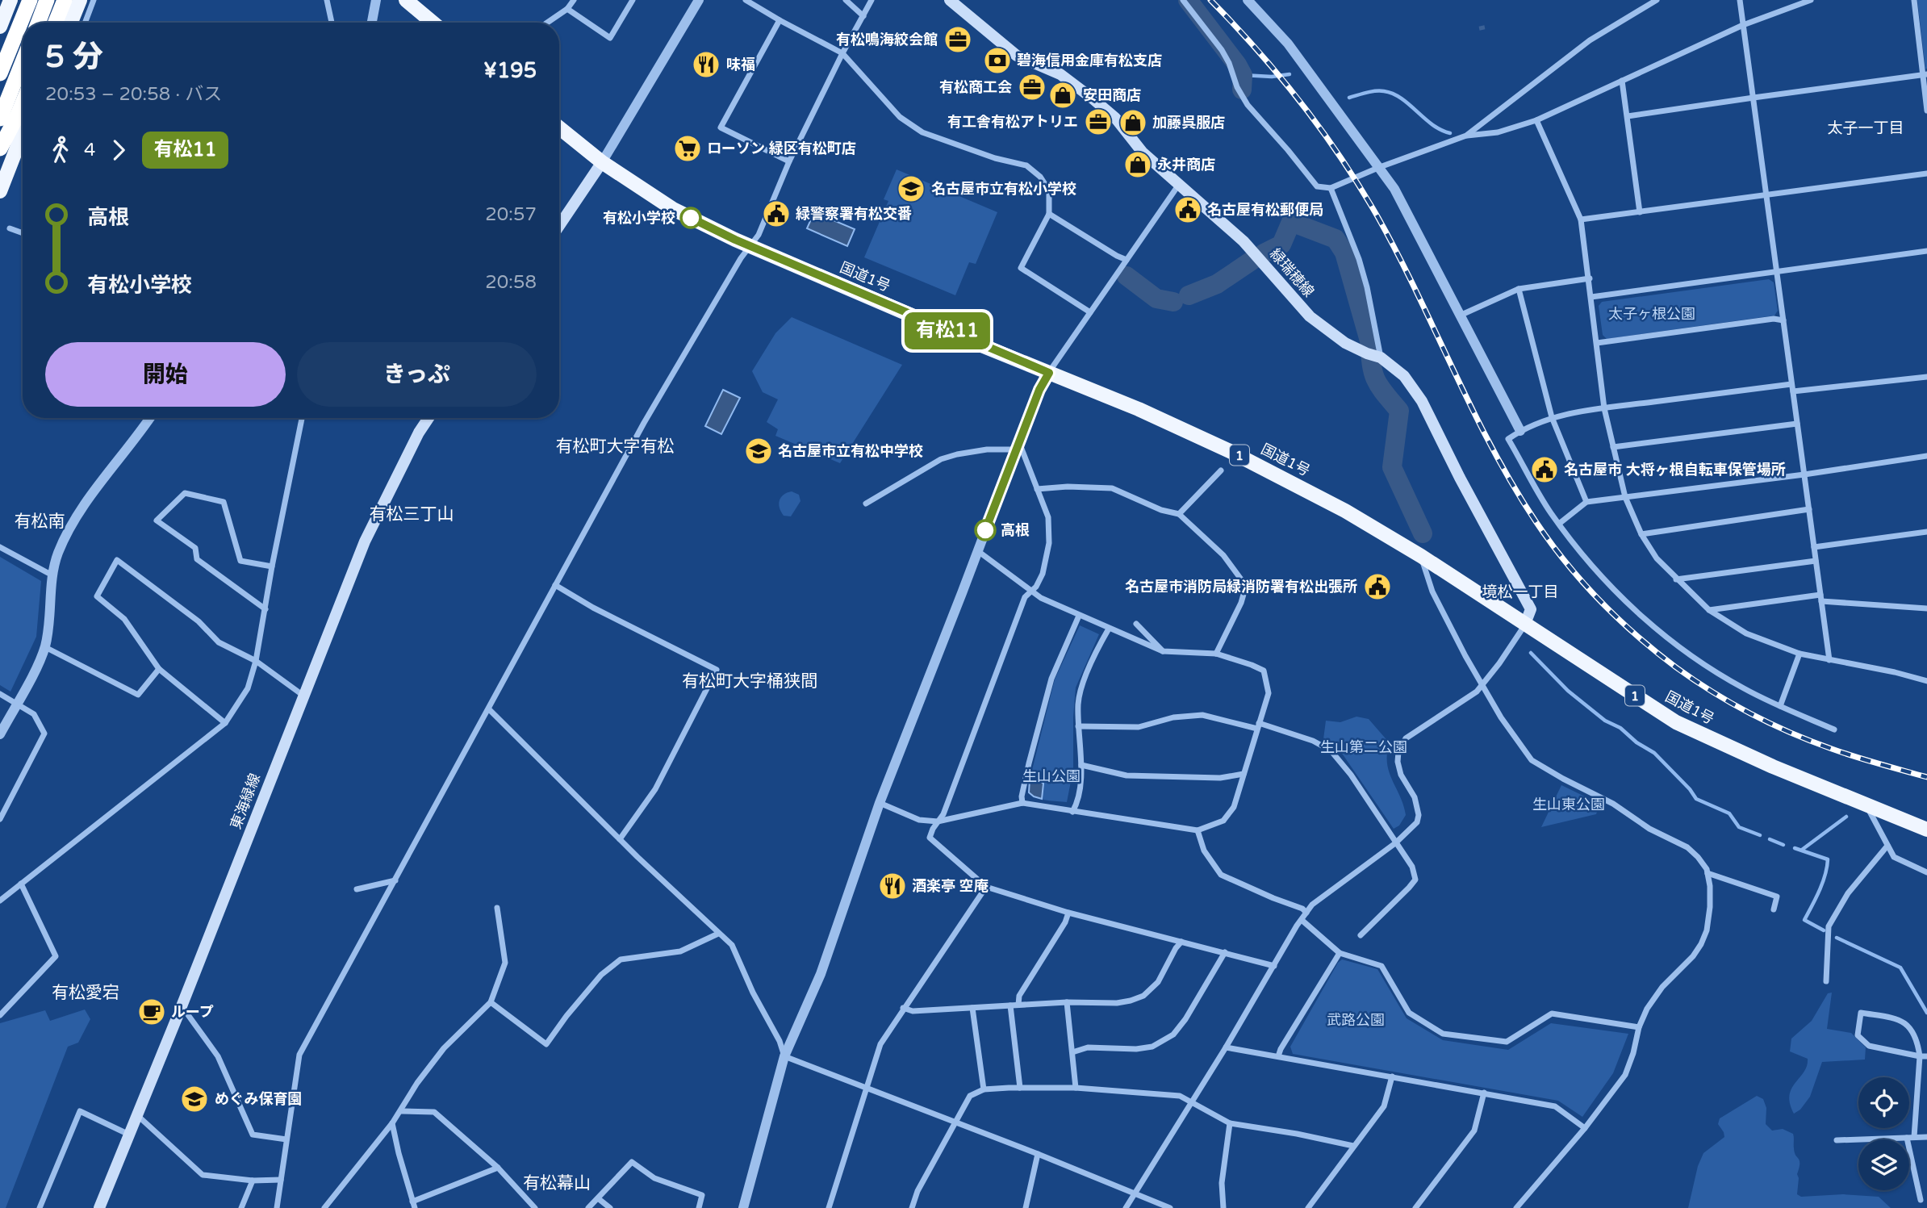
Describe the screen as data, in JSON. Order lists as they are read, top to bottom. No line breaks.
{"streets":{"highway":["国道1号","1"],"main road":["緑瑞穂線","東海緑線"]},"crossings":[["緑瑞穂線","国道1号"]],"districts":["太子一丁目","有松町大字有松","有松三丁山","有松南","境松一丁目","有松町大字桶狭間","有松愛宕","有松幕山"],"parks":["太子ヶ根公園","生山第二公園","生山公園","生山東公園","武路公園"],"places":{"office":["有松鳴海絞会館","有松商工会","有工舎有松アトリエ"],"bank":["碧海信用金庫有松支店"],"restaurant":["味福","酒楽亭 空庵"],"shop":["安田商店","加藤呉服店","永井商店"],"supermarket":["ローソン 緑区有松町店"],"school or university":["名古屋市立有松小学校","名古屋市立有松中学校","めぐみ保育園"],"public building":["名古屋有松郵便局","緑警察署有松交番","名古屋市 大将ヶ根自転車保管場所","名古屋市消防局緑消防署有松出張所"],"other":["有松小学校","高根"],"cafe":["ループ"]},"lines":["bus line 有松11"],"page":{"on_map":"有松11","heading":["5 分","20:53 – 20:58 · バス","¥195"],"legs":["4","有松11"],"list":[{"name":"高根","value":"20:57"},{"name":"有松小学校","value":"20:58"}],"buttons":["開始","きっぷ"]}}
